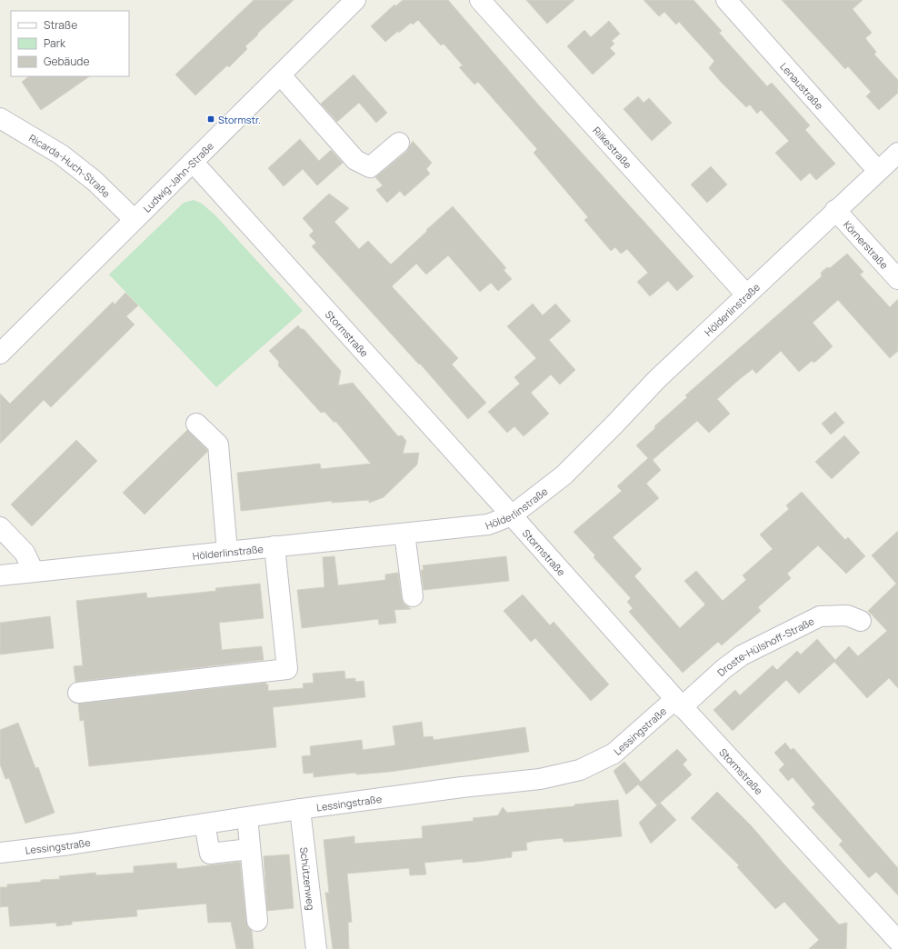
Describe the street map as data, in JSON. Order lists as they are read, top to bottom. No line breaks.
{"streets":{"street":["Lenaustraße","Rilkestraße","Ricarda-Huch-Straße","Ludwig-Jahn-Straße","Körnerstraße","Hölderlinstraße","Stormstraße","Droste-Hülshoff-Straße","Lessingstraße","Schützenweg"]},"crossings":[["Lenaustraße","Hölderlinstraße"],["Rilkestraße","Hölderlinstraße"],["Ricarda-Huch-Straße","Ludwig-Jahn-Straße"],["Ludwig-Jahn-Straße","Stormstraße"],["Körnerstraße","Hölderlinstraße"],["Hölderlinstraße","Stormstraße"],["Stormstraße","Droste-Hülshoff-Straße"],["Stormstraße","Lessingstraße"],["Droste-Hülshoff-Straße","Lessingstraße"],["Lessingstraße","Schützenweg"]],"places":{"transit":["Stormstr."]},"legend":["Straße","Park","Gebäude"]}
